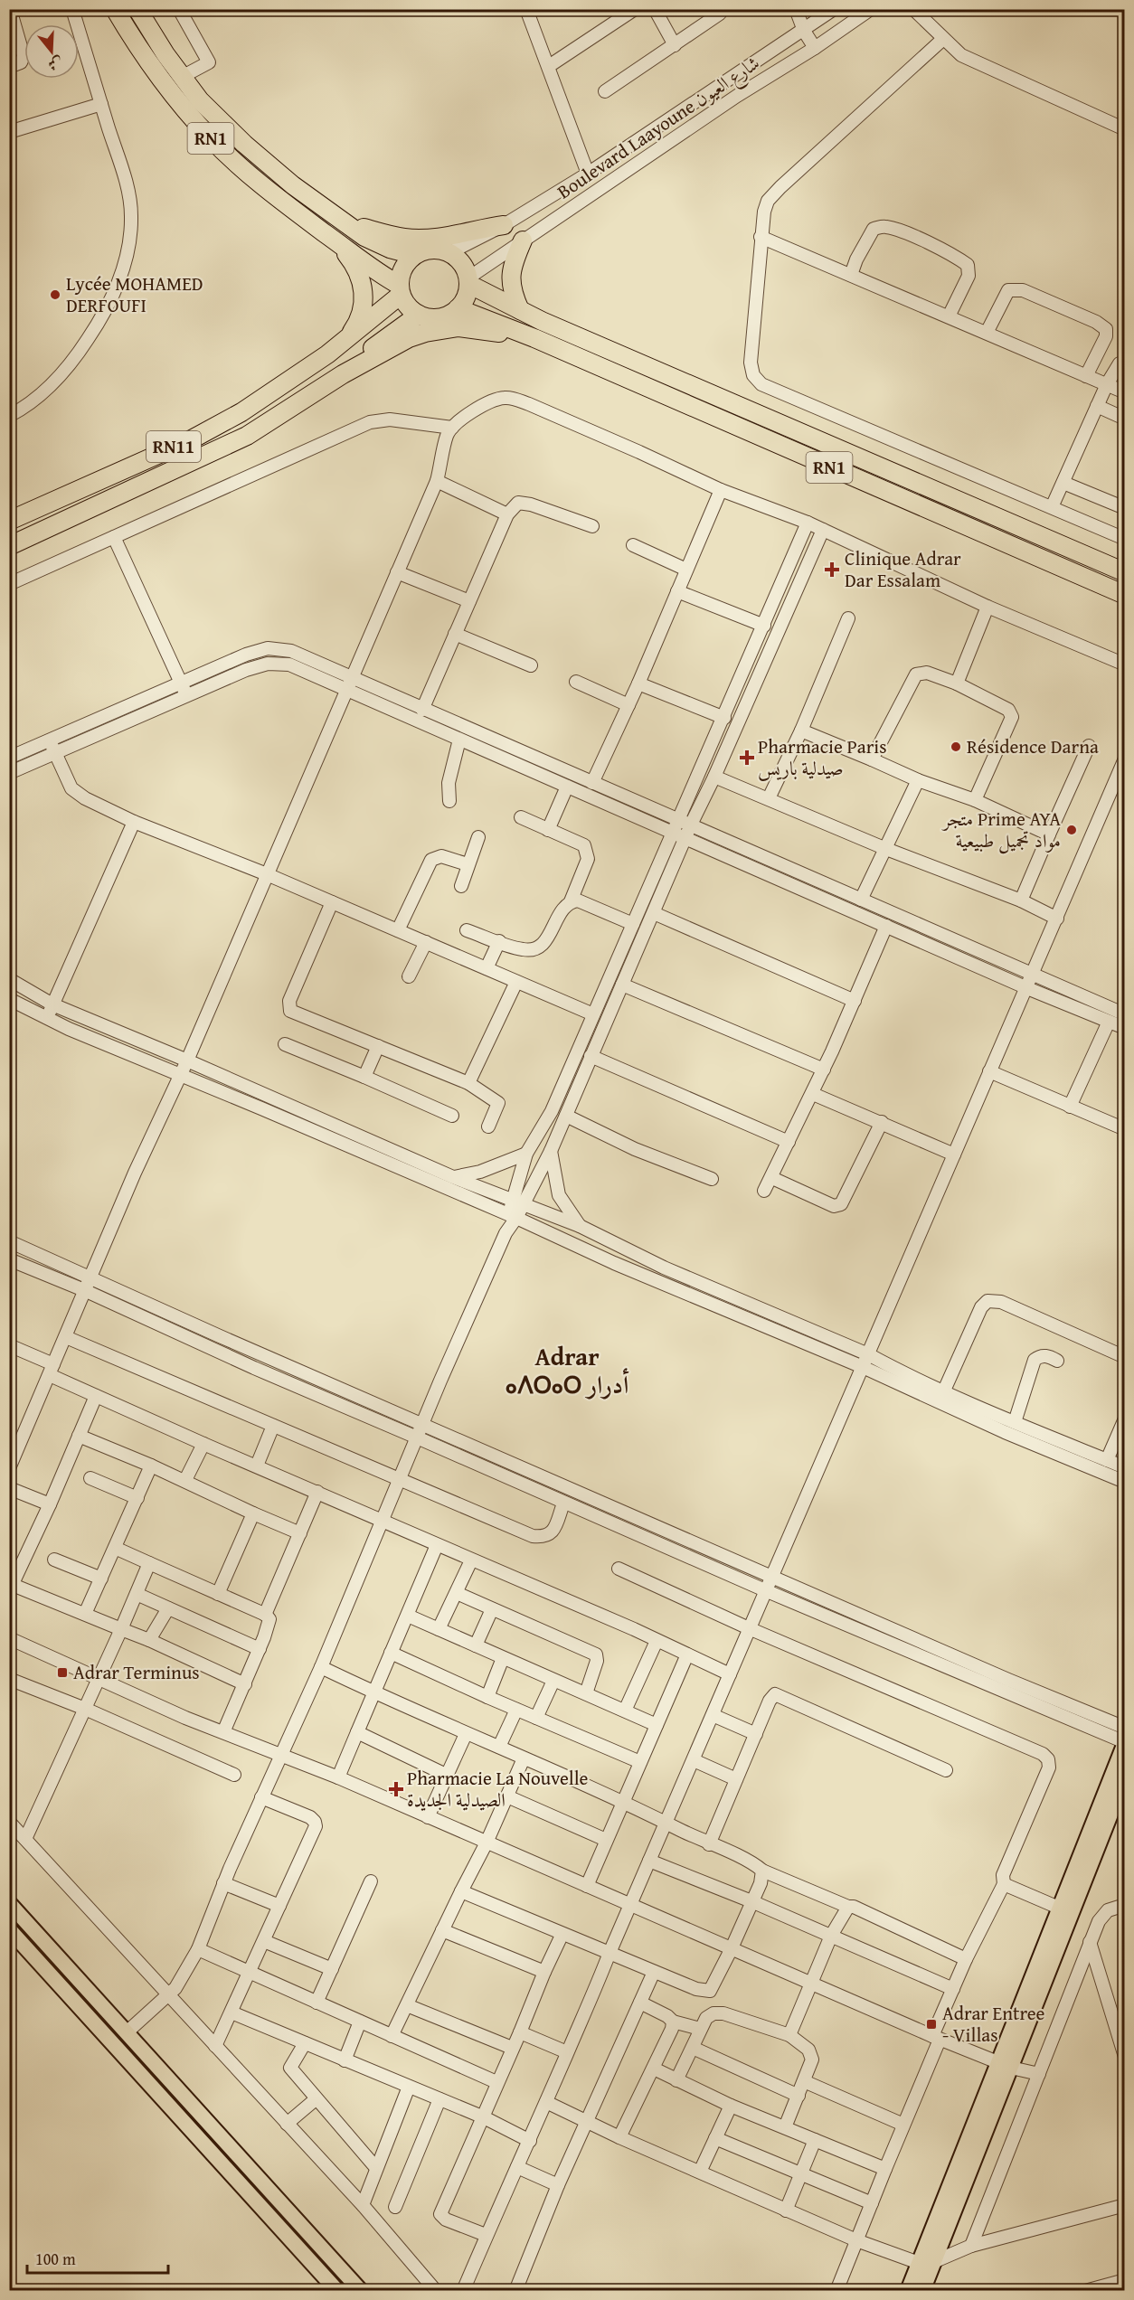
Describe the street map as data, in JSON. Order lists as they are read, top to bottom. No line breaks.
{"streets":{"highway":["RN1","RN11"],"street":["Boulevard Laayoune شارع العيون"]},"crossings":[["Boulevard Laayoune شارع العيون","RN1"],["Boulevard Laayoune شارع العيون","RN11"],["RN1","RN11"]],"districts":["Adrar ⴰⴷⵔⴰⵔ أدرار"],"places":{"other":["Lycée MOHAMED DERFOUFI","Résidence Darna","متجر Prime AYA مواد تجميل طبيعية"],"health":["Clinique Adrar Dar Essalam","Pharmacie Paris صيدلية باريس","Pharmacie La Nouvelle الصيدلية الجديدة"],"transit":["Adrar Terminus","Adrar Entree - Villas"]},"scale_bar":"100 m","north":"bottom"}
